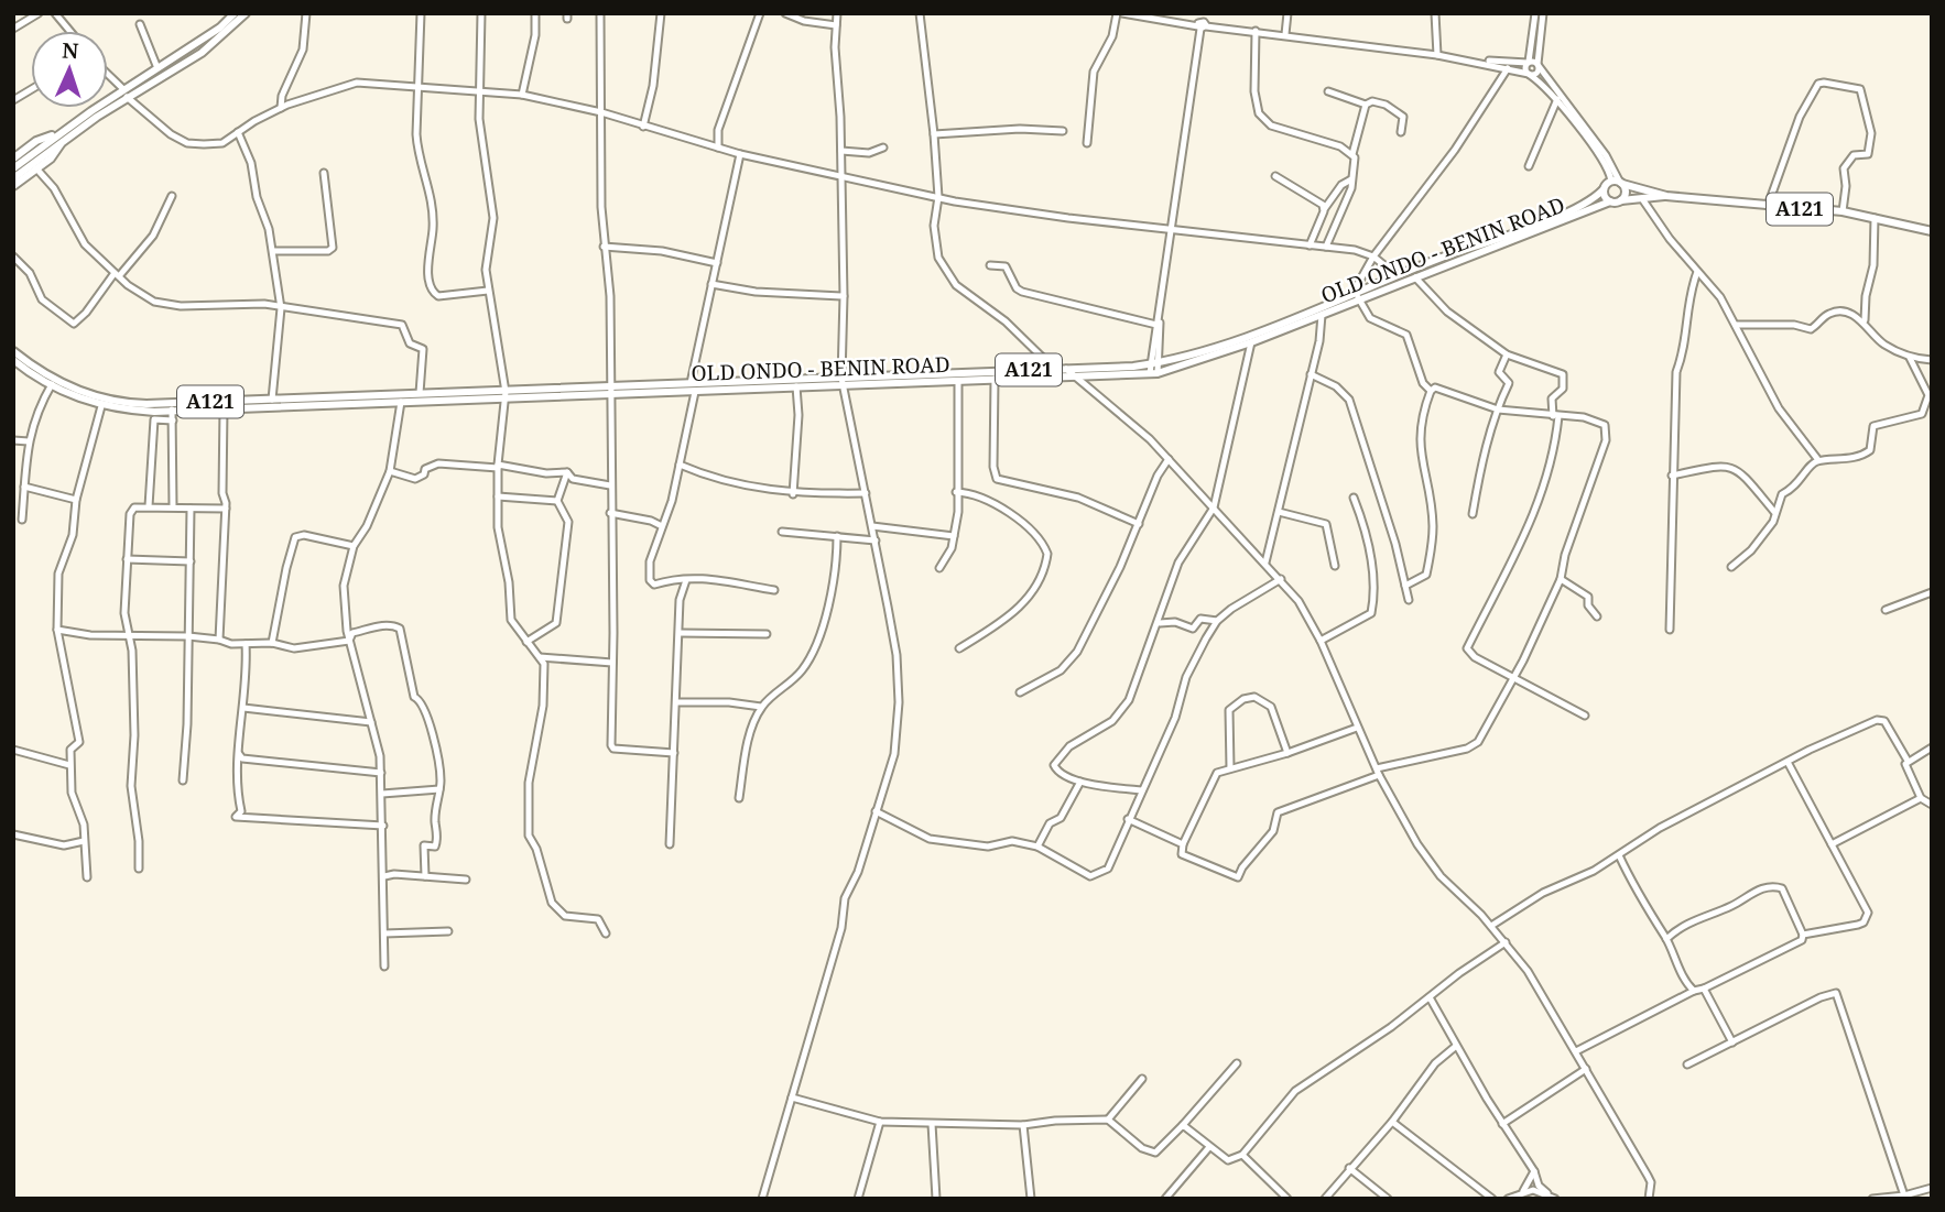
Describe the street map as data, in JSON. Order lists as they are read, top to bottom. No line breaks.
{"streets":{"main road":["A121","OLD ONDO - BENIN ROAD"]},"north":"top"}
